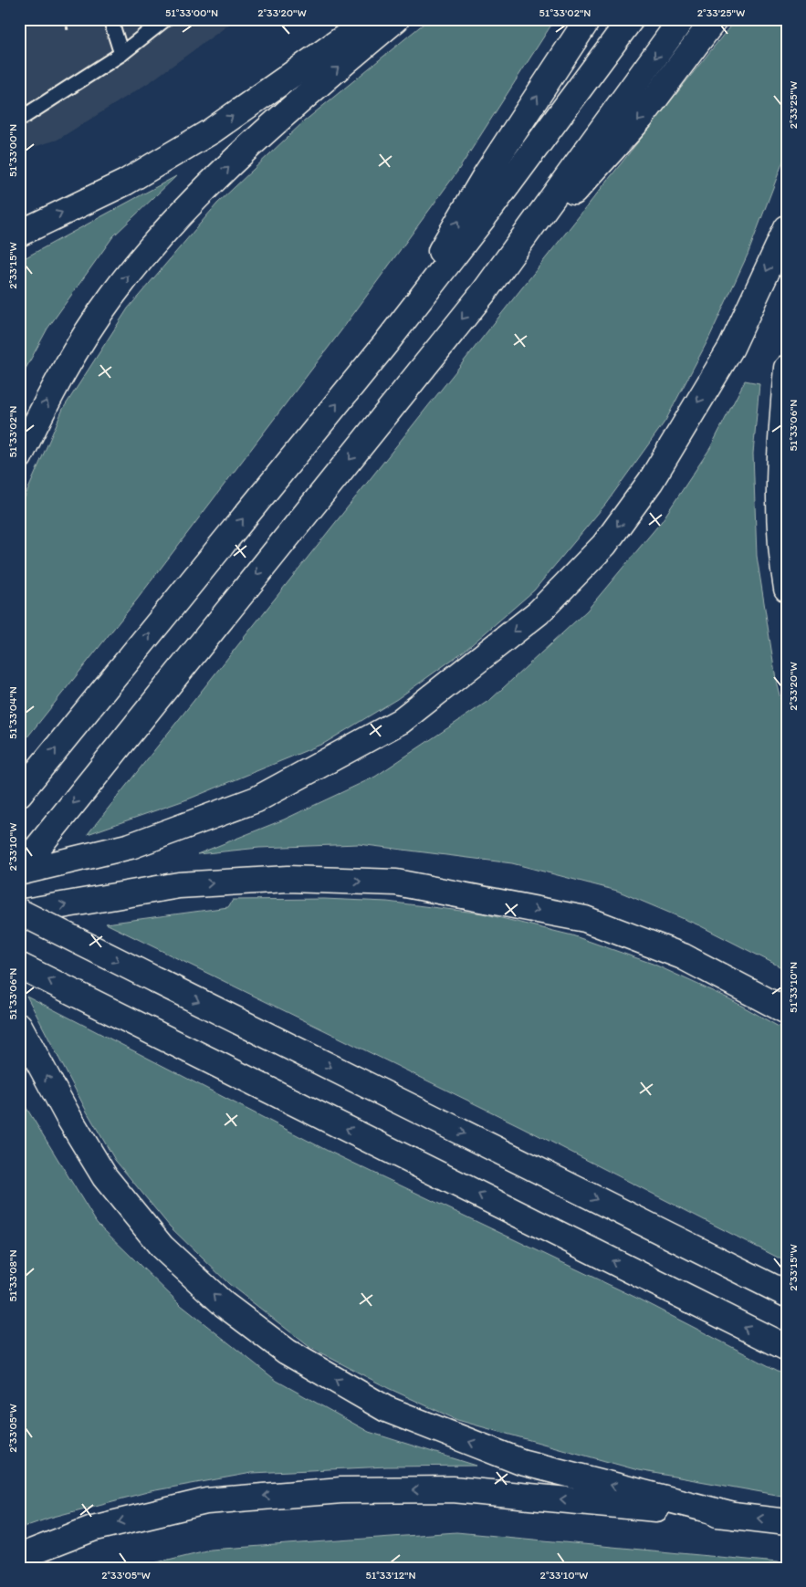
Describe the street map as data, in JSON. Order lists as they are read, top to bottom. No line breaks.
{"coordinates":["51°33'00\"N","2°33'20\"W","51°33'02\"N","2°33'25\"W","2°33'15\"W","51°33'06\"N","51°33'04\"N","2°33'10\"W","51°33'10\"N","51°33'08\"N","2°33'05\"W","51°33'12\"N"]}
